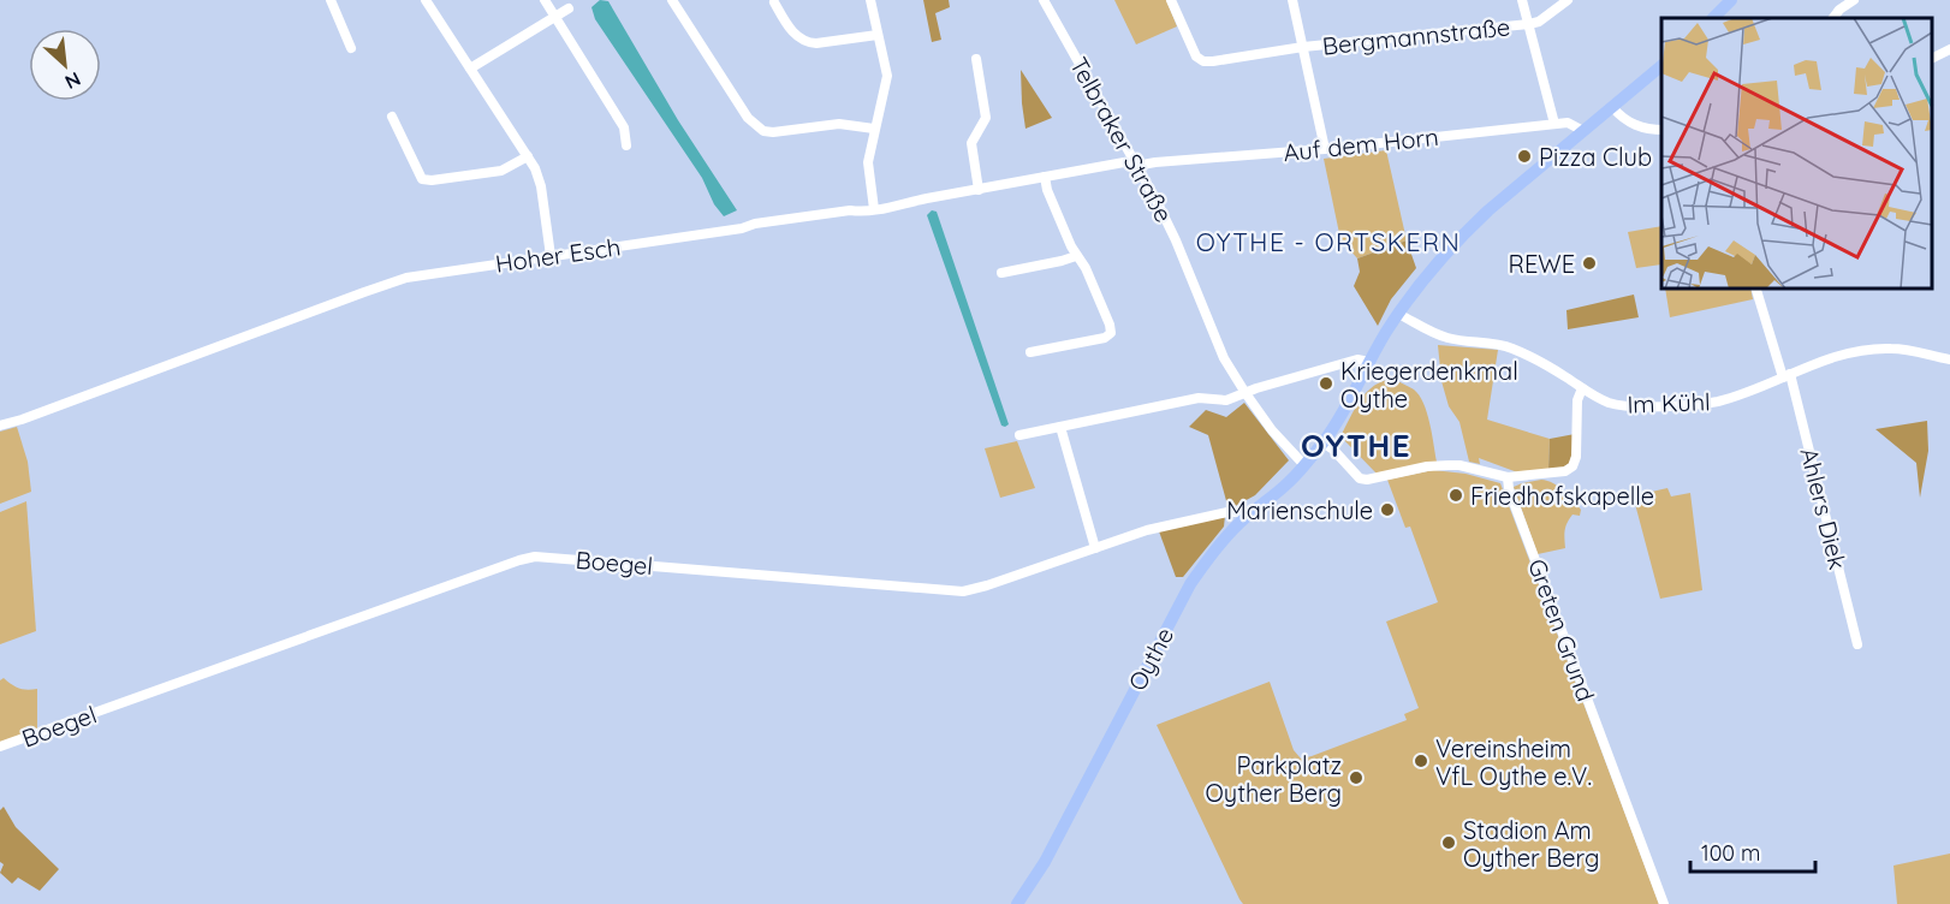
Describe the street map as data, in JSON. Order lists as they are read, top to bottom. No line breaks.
{"streets":{"main road":["Oythe"],"street":["Bergmannstraße","Telbraker Straße","Auf dem Horn","Hoher Esch","Im Kühl","Ahlers Diek","Boegel","Greten Grund"]},"crossings":[["Telbraker Straße","Auf dem Horn"],["Telbraker Straße","Hoher Esch"],["Telbraker Straße","Oythe"],["Auf dem Horn","Hoher Esch"],["Auf dem Horn","Oythe"],["Im Kühl","Ahlers Diek"],["Im Kühl","Oythe"],["Boegel","Oythe"]],"districts":["OYTHE - ORTSKERN","OYTHE"],"places":["Pizza Club","REWE","Kriegerdenkmal Oythe","Friedhofskapelle","Marienschule","Vereinsheim VfL Oythe e.V.","Parkplatz Oyther Berg","Stadion Am Oyther Berg"],"scale_bar":"100 m","north":"bottom right"}
